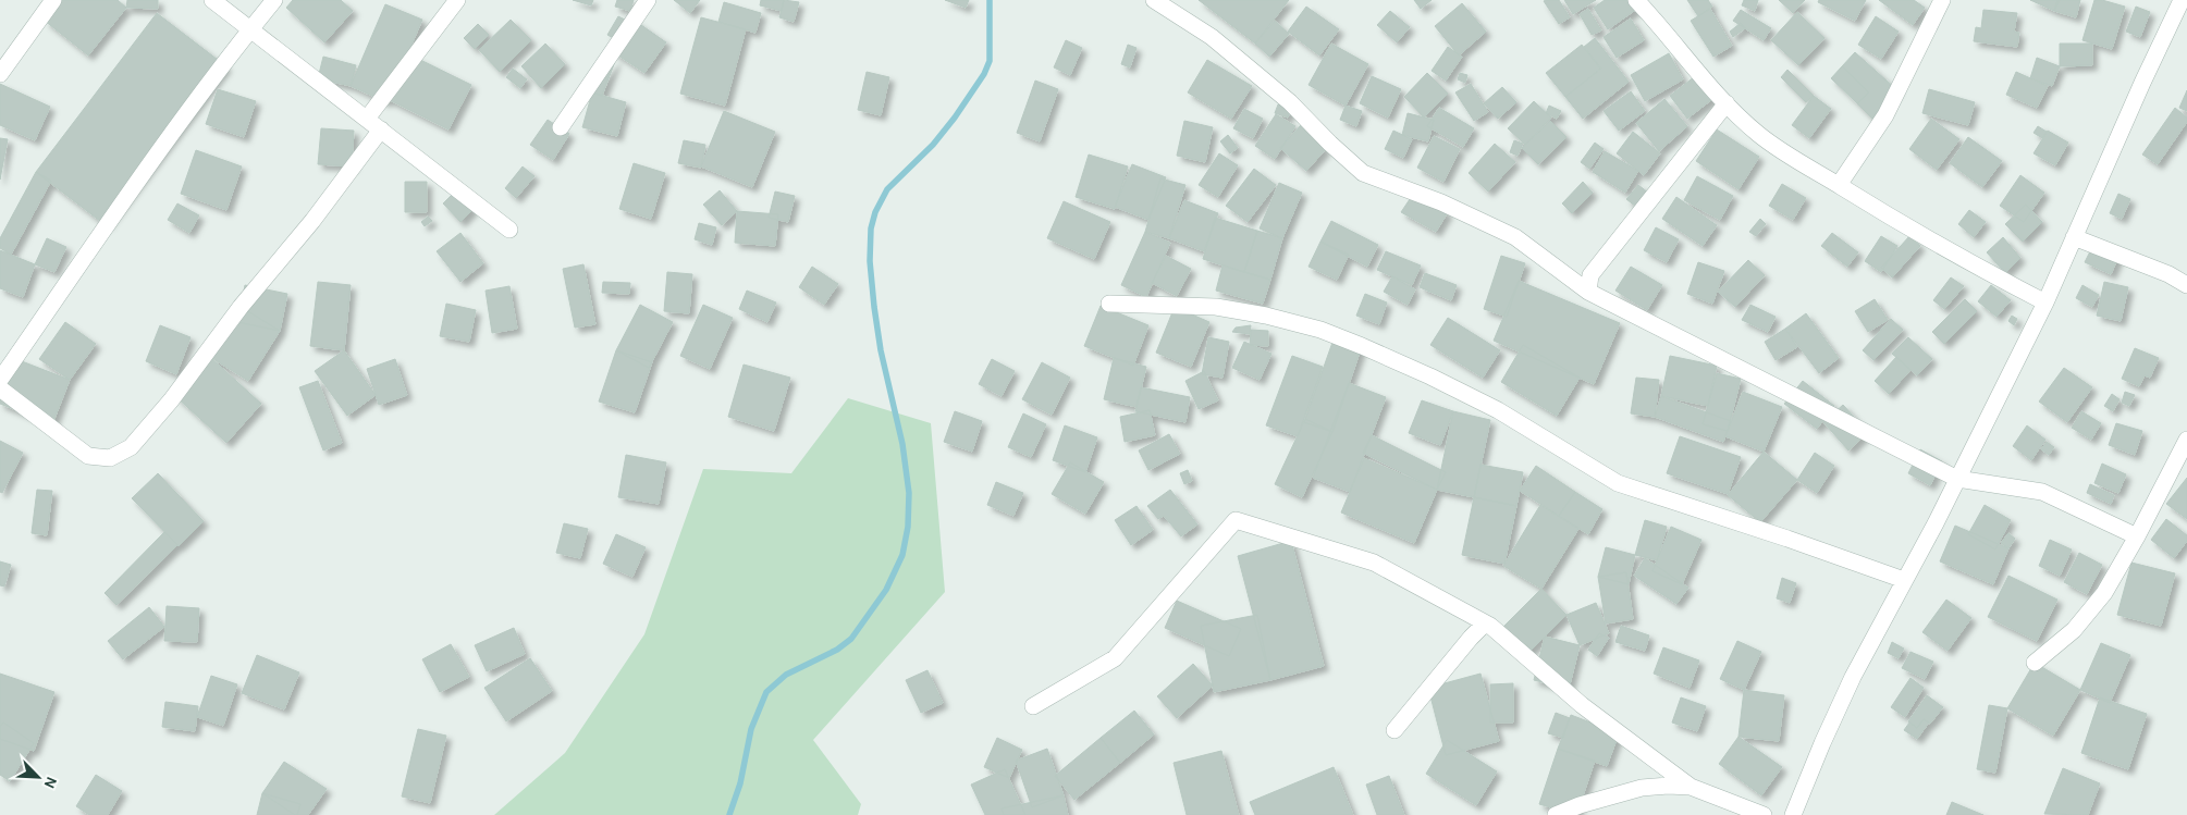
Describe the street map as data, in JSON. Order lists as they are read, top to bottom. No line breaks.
{"north":"bottom right"}
